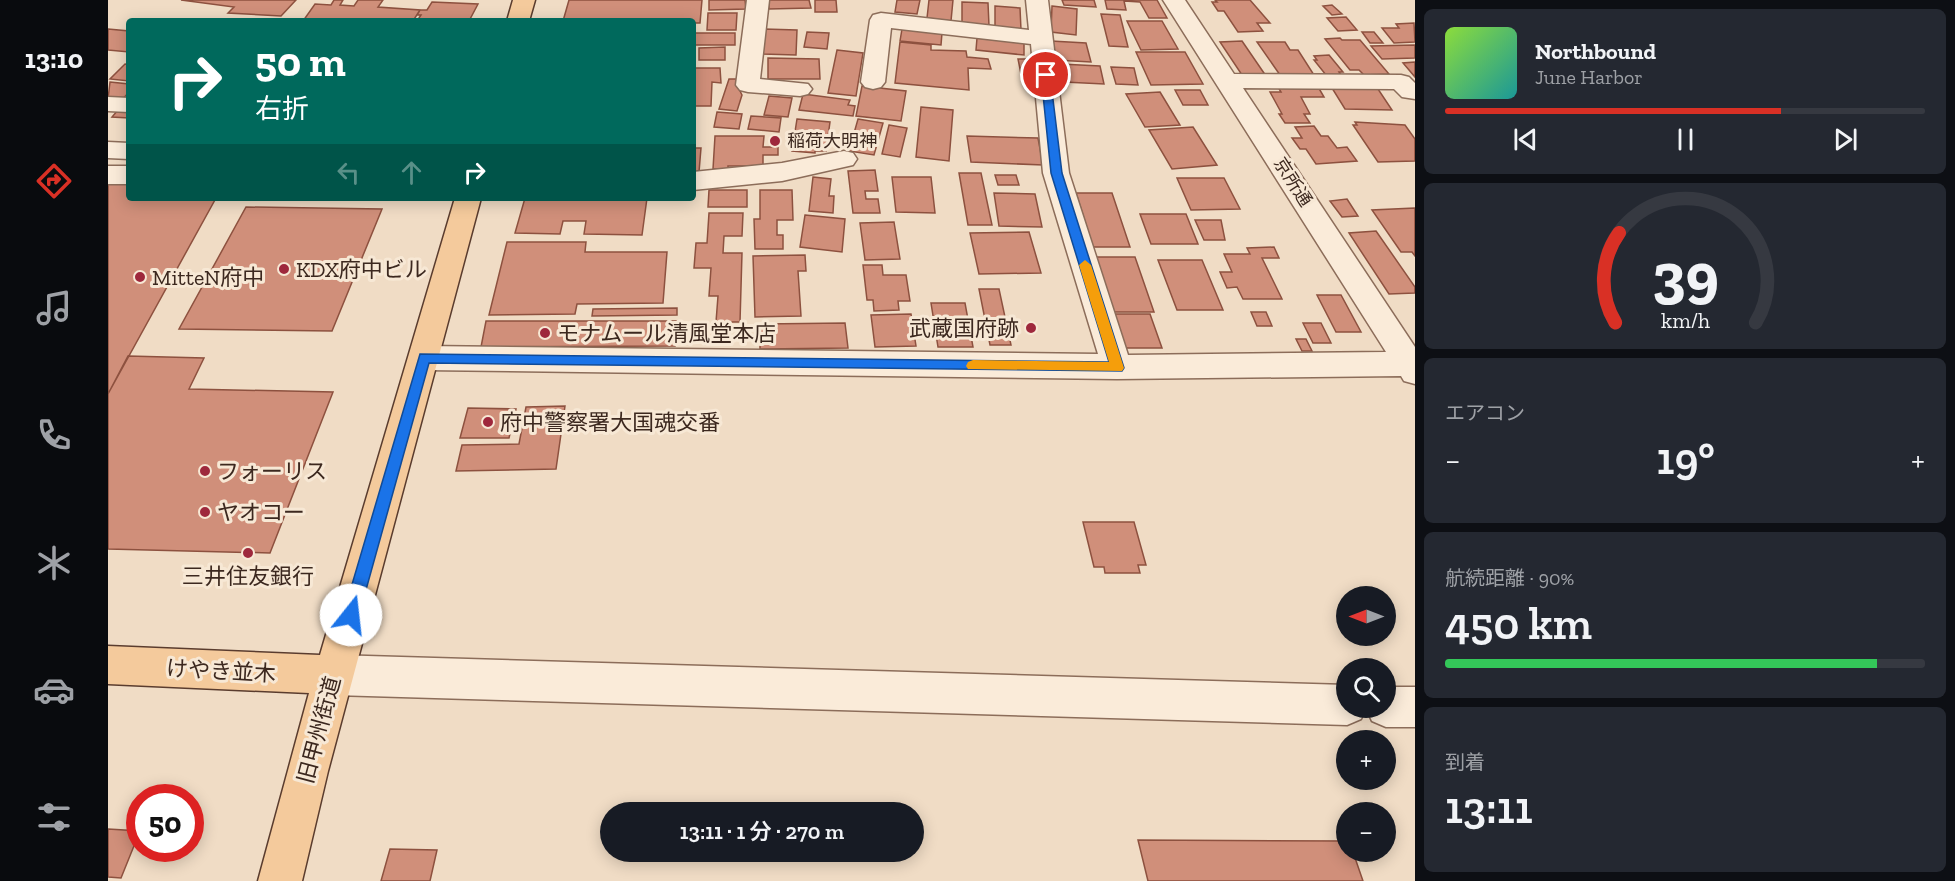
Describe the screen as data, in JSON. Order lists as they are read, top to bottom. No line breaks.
{"streets":{"main road":["けやき並木","旧甲州街道"],"street":["京所通"]},"crossings":[["けやき並木","旧甲州街道"]],"places":["稲荷大明神","KDX府中ビル","MitteN府中","武蔵国府跡","モナムール清風堂本店","府中警察署大国魂交番","フォーリス","ヤオコー","三井住友銀行"],"north":"left","page":{"tabs":"13:10","turn":["50 m","右折"],"song":["Northbound","June Harbor"],"tile":["エアコン",["航続距離 · 90%","450 km"],["到着","13:11"]],"heat":["−","19°","+"],"map_buttons":["+","−"],"limit":"50","trip":"13:11 · 1 分 · 270 m","gauge":["39","km/h"]}}
